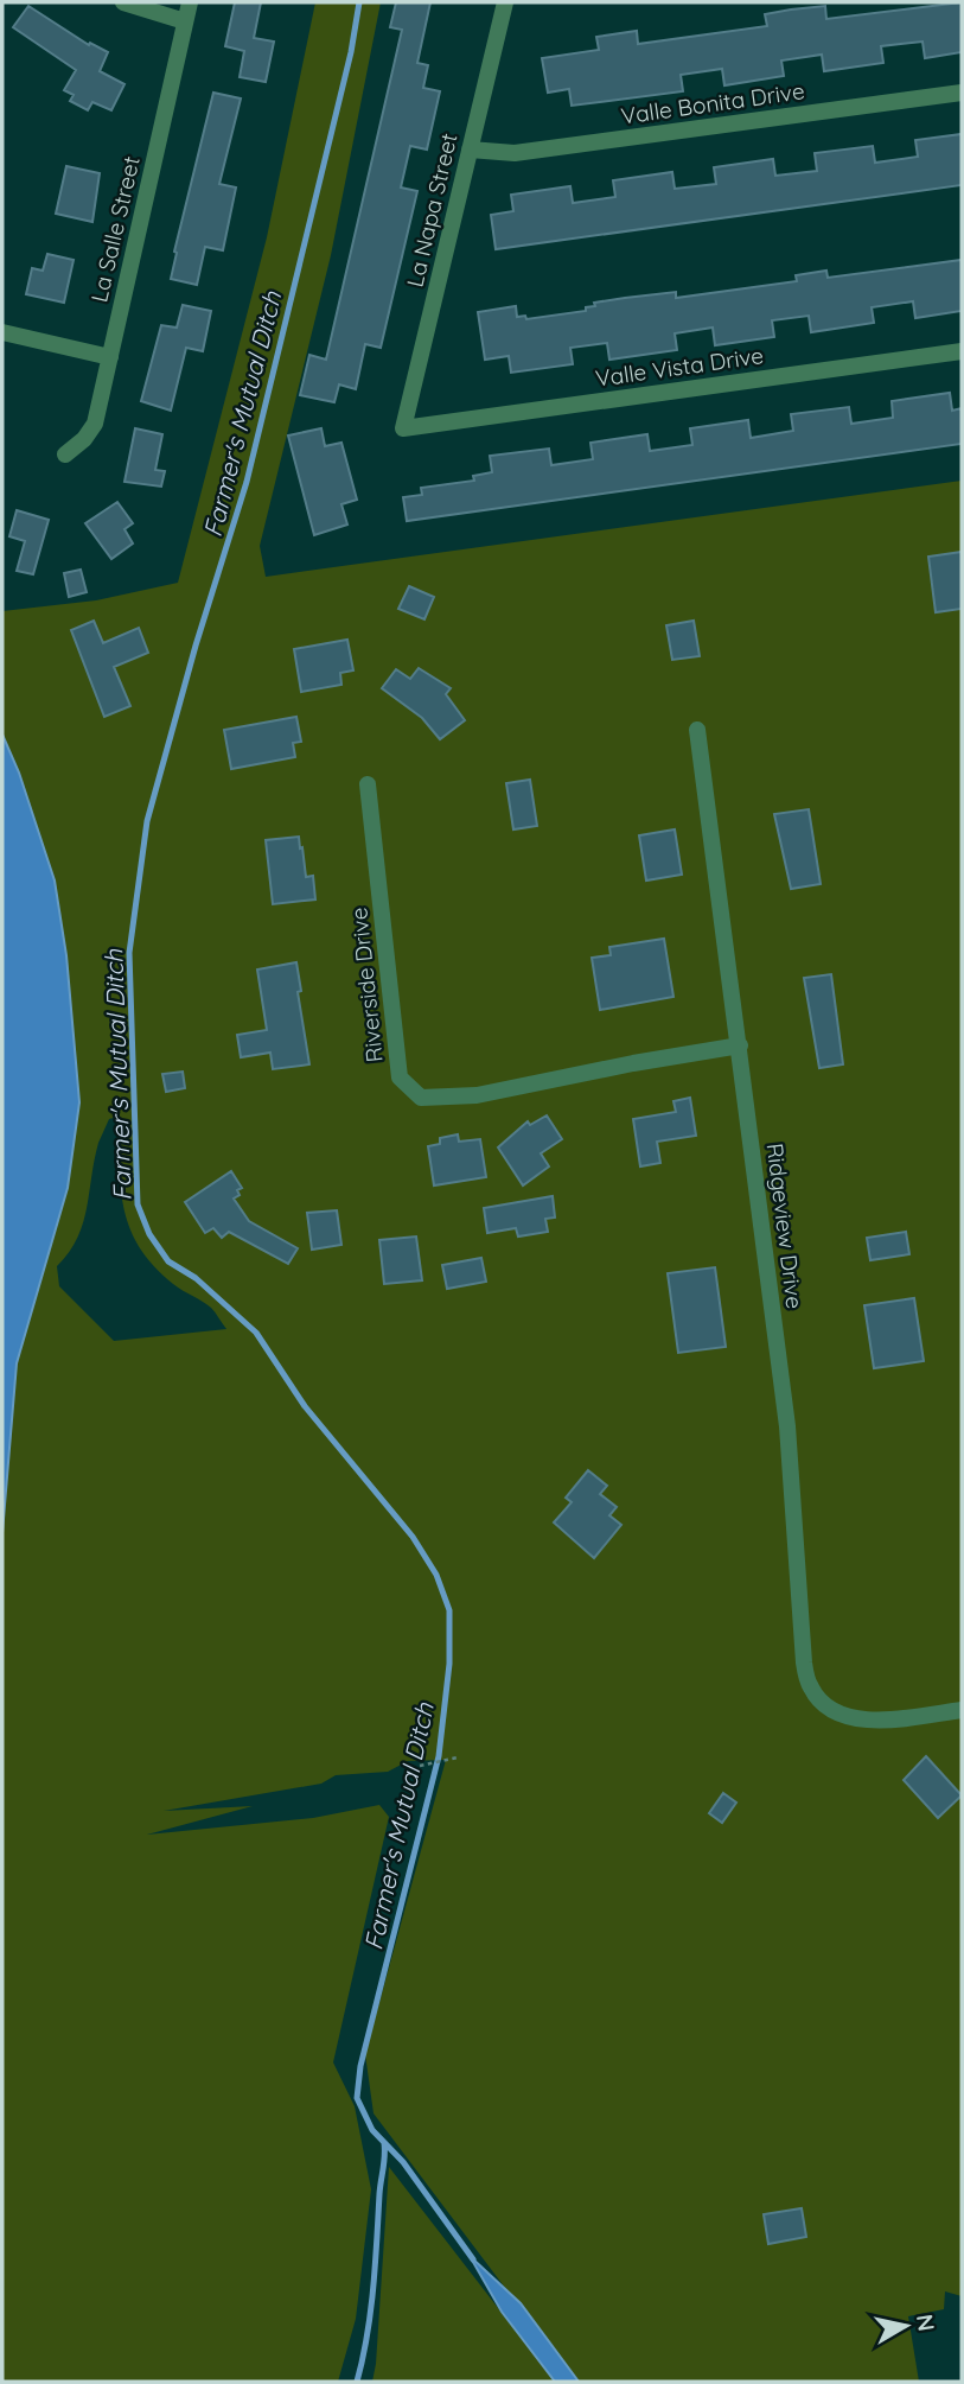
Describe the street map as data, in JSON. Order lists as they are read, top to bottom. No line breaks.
{"streets":{"street":["Valle Bonita Drive","La Napa Street","La Salle Street","Valle Vista Drive","Riverside Drive","Ridgeview Drive"]},"crossings":[["Valle Bonita Drive","La Napa Street"],["La Napa Street","Valle Vista Drive"],["Riverside Drive","Ridgeview Drive"]],"water":["Farmer's Mutual Ditch"],"north":"right"}
